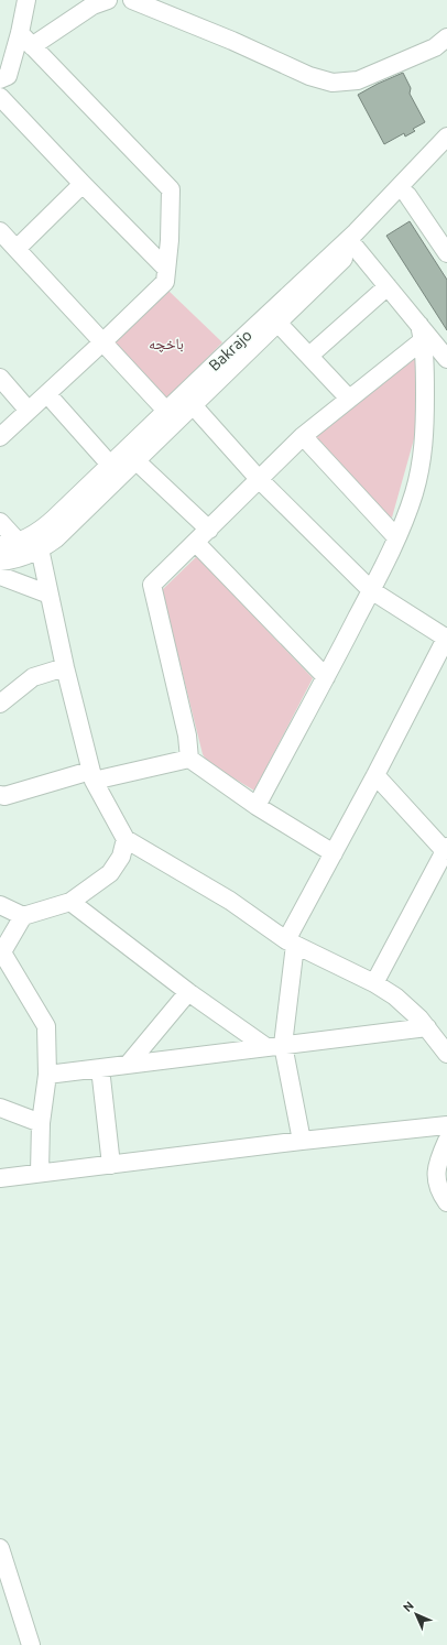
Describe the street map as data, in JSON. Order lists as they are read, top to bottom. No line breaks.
{"streets":{"street":["Bakrajo"]},"parks":["باخچە"],"north":"top left"}
